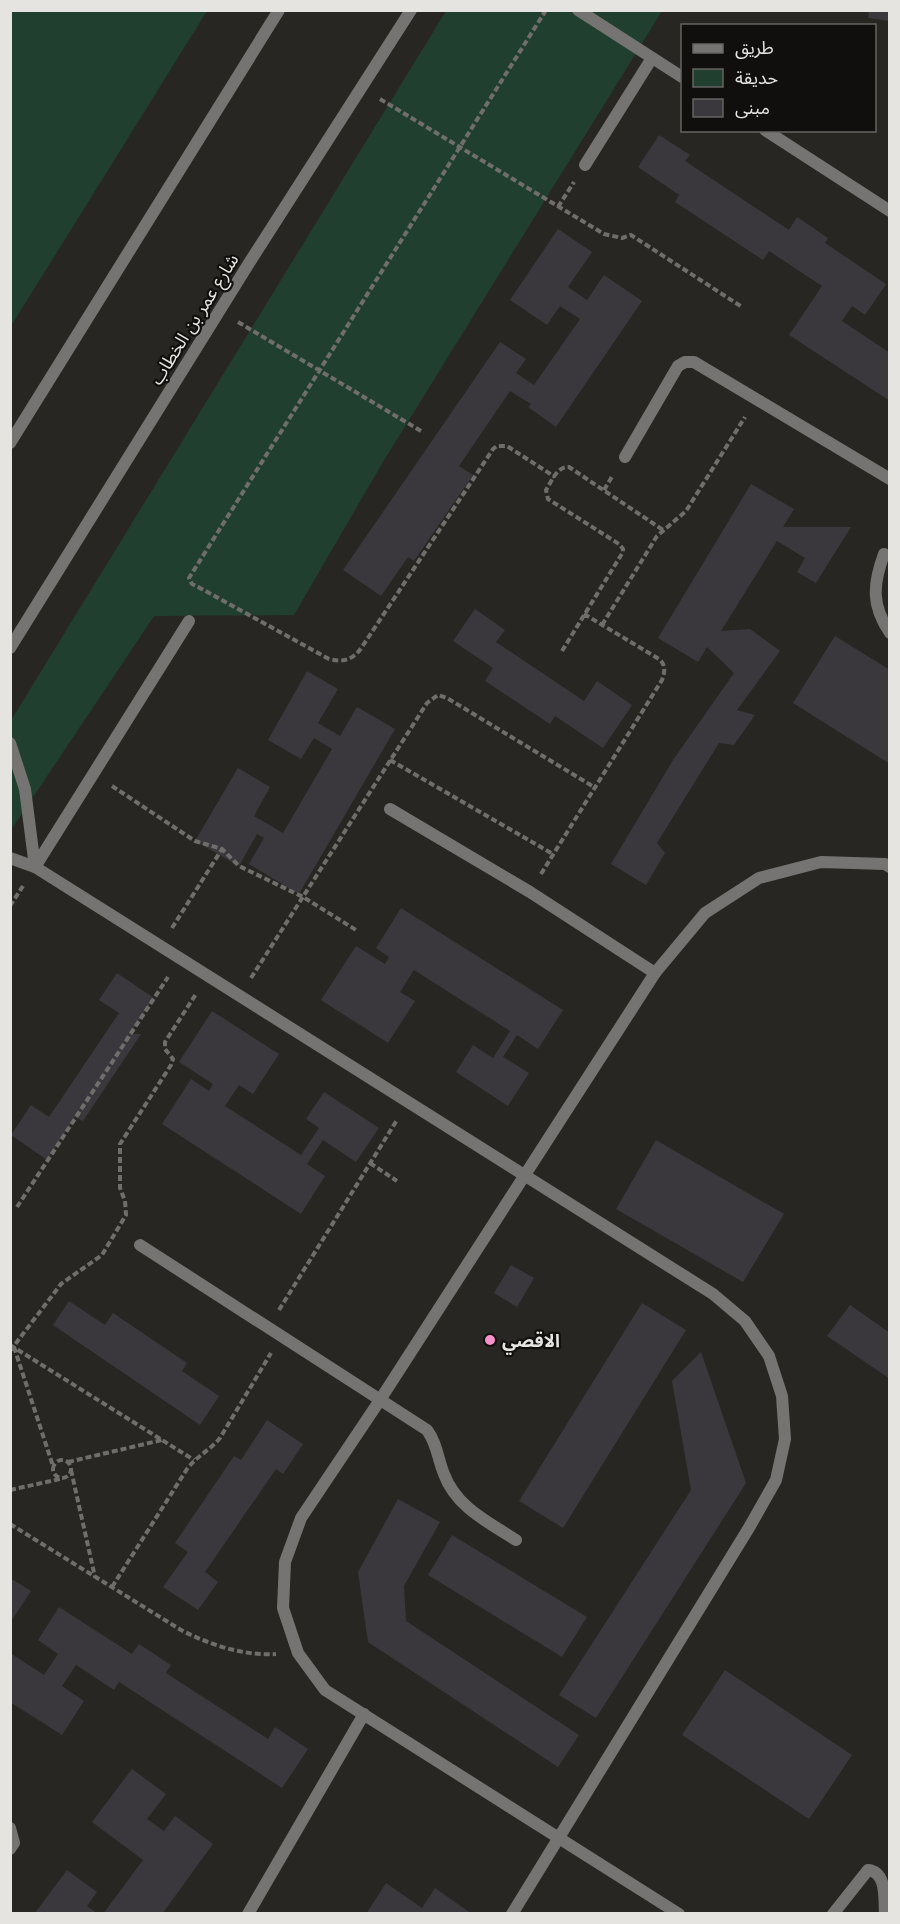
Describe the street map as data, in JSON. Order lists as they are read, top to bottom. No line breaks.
{"streets":{"street":["شارع عمر بن الخطاب"]},"places":["الاقصي"],"legend":["طريق","حديقة","مبنى"]}
